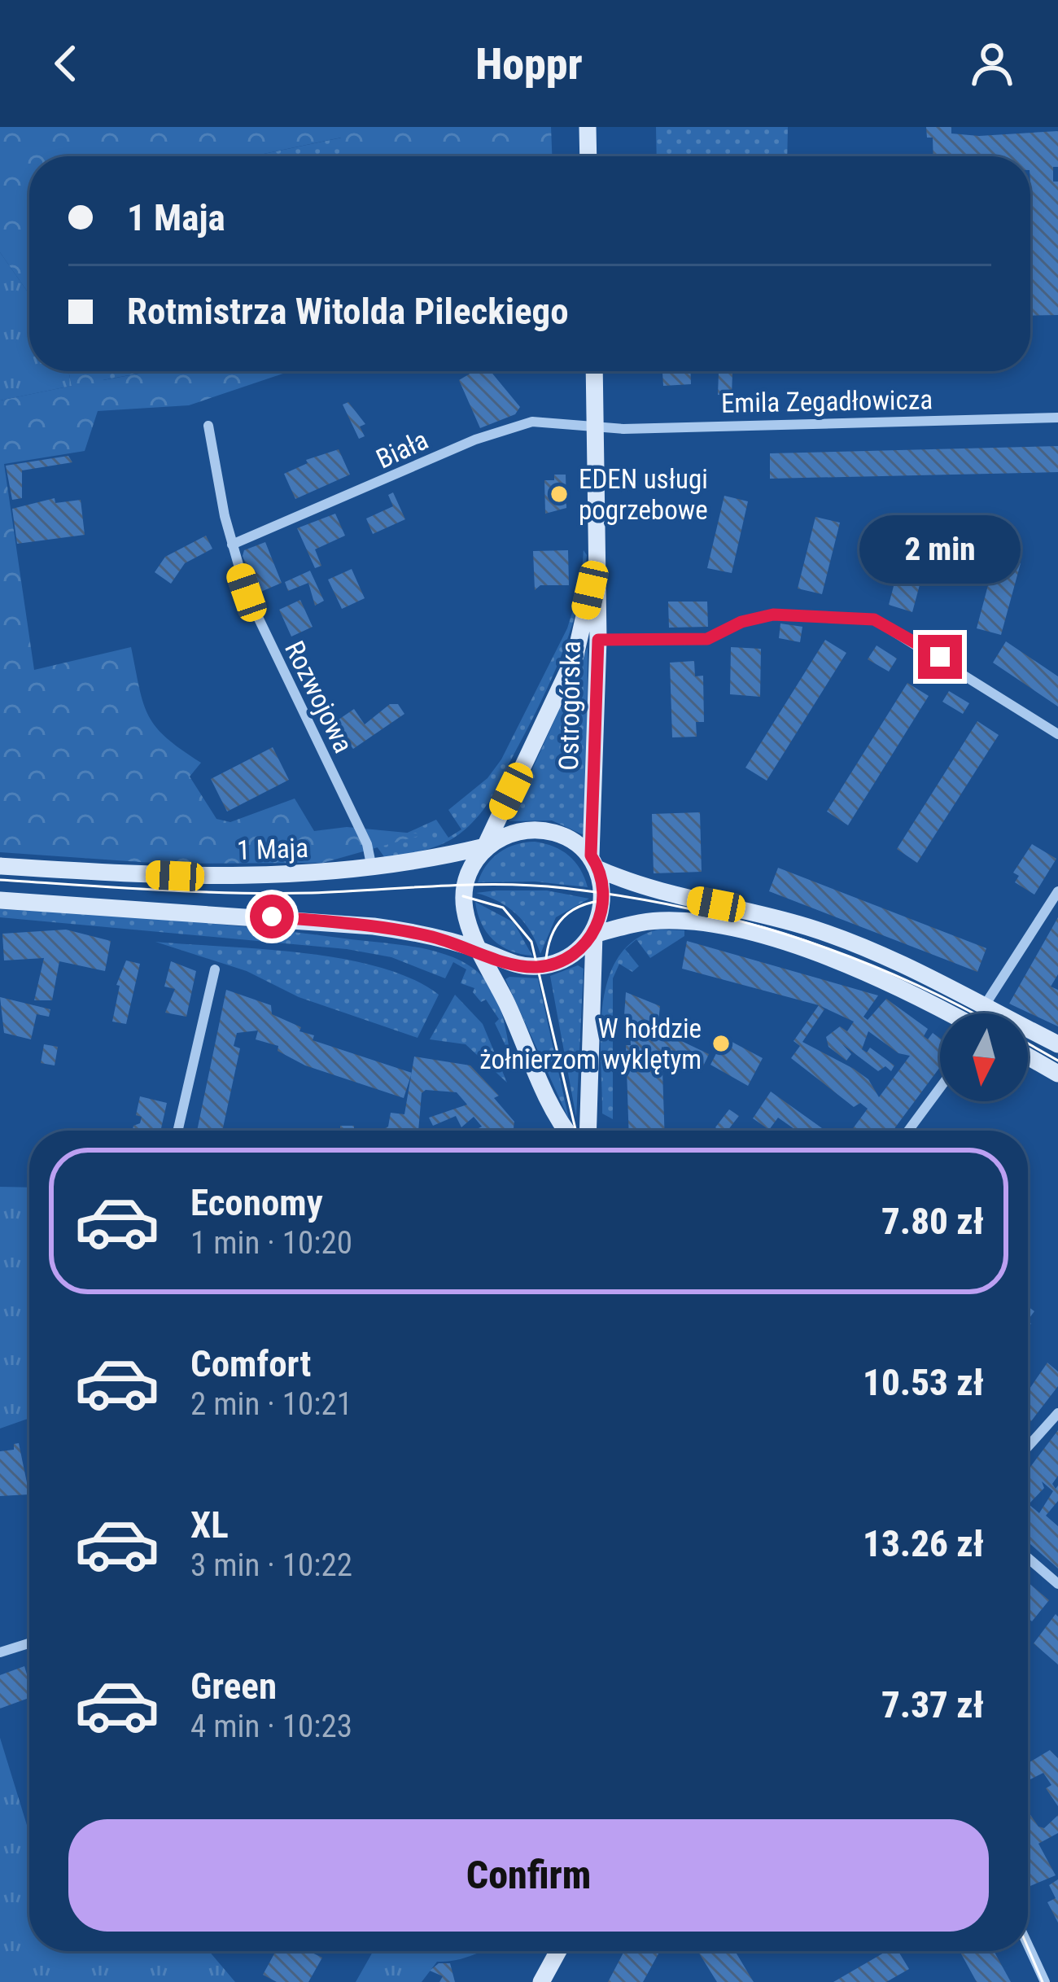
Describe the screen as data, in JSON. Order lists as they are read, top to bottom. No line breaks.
{"streets":{"main road":["Ostrogórska","1 Maja"],"street":["Emila Zegadłowicza","Biała","Rozwojowa"]},"crossings":[["Emila Zegadłowicza","Biała"],["Emila Zegadłowicza","Ostrogórska"],["Biała","Rozwojowa"],["Biała","Ostrogórska"],["Rozwojowa","1 Maja"],["Ostrogórska","1 Maja"]],"places":["EDEN usługi pogrzebowe","W hołdzie żołnierzom wyklętym"],"north":"bottom","page":{"header":"Hoppr","banner":["1 Maja","Rotmistrza Witolda Pileckiego"],"bubble":"2 min","list":[{"name":"Economy","note":"1 min · 10:20","value":"7.80 zł"},{"name":"Comfort","note":"2 min · 10:21","value":"10.53 zł"},{"name":"XL","note":"3 min · 10:22","value":"13.26 zł"},{"name":"Green","note":"4 min · 10:23","value":"7.37 zł"}],"buttons":"Confirm"}}
